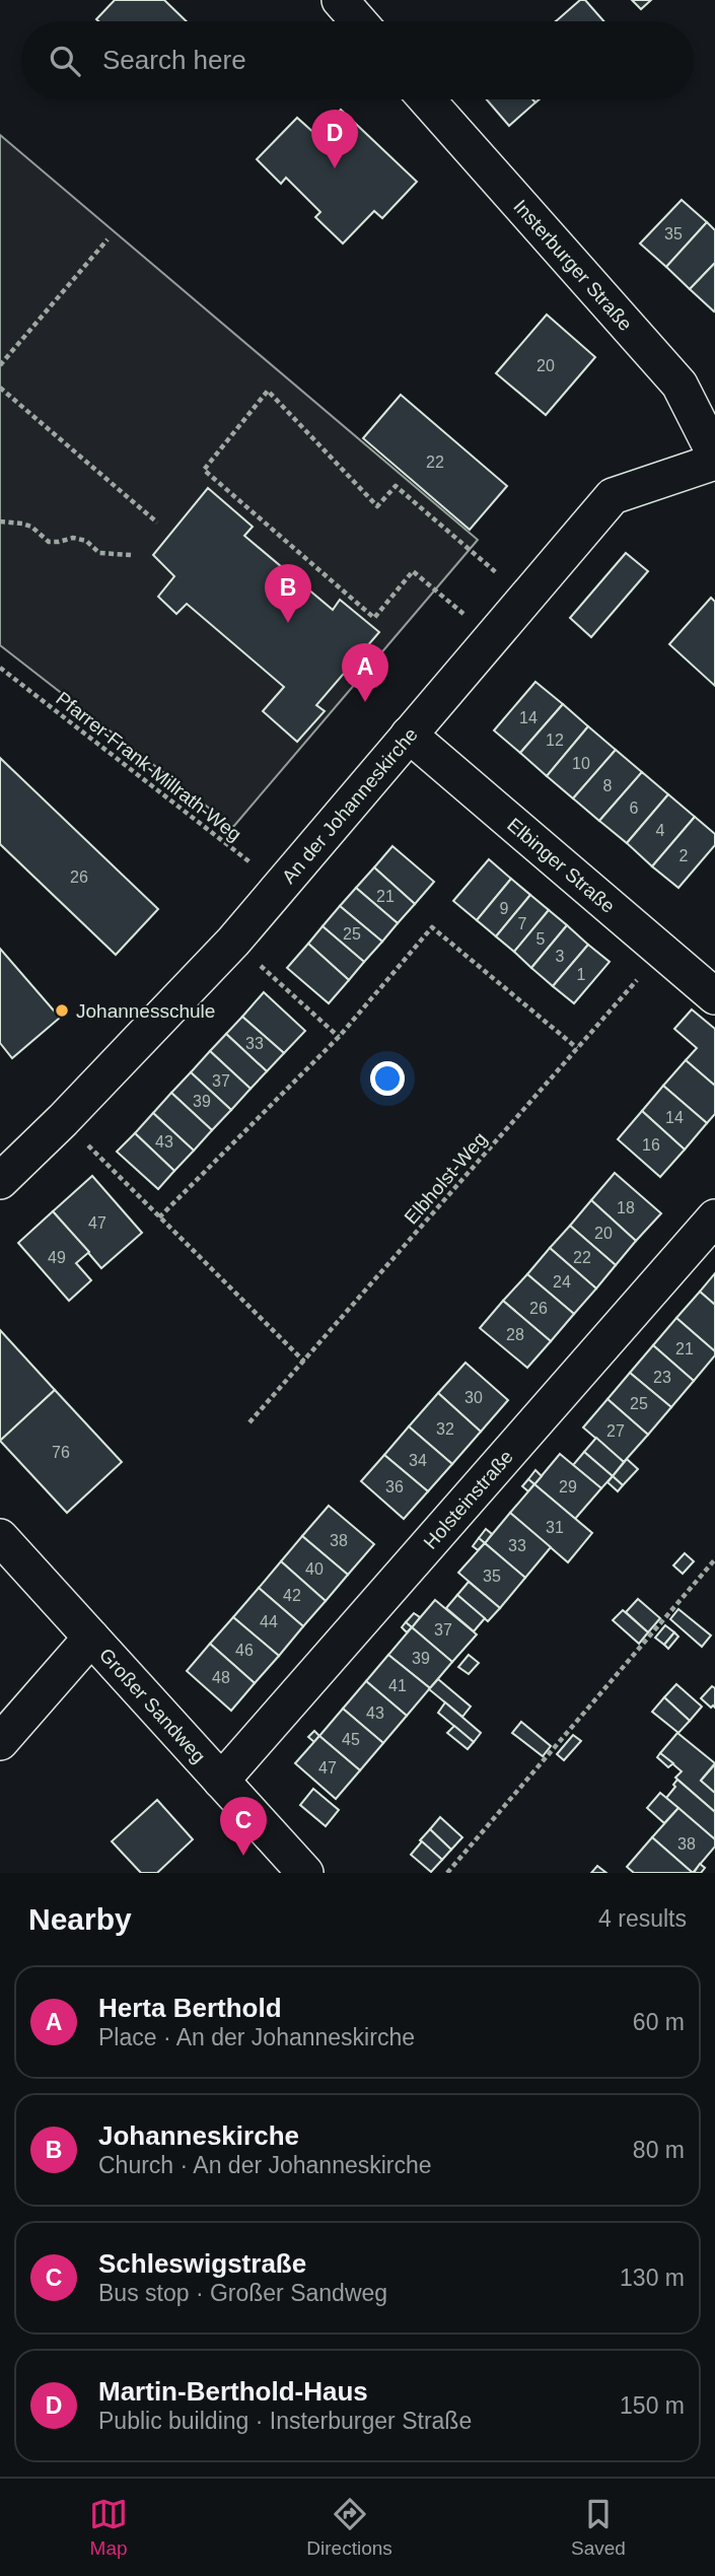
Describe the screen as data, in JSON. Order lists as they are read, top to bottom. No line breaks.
{"streets":{"street":["Insterburger Straße","An der Johanneskirche","Elbinger Straße","Holsteinstraße","Großer Sandweg"],"path":["Pfarrer-Frank-Millrath-Weg","Elbholst-Weg"]},"crossings":[["Pfarrer-Frank-Millrath-Weg","An der Johanneskirche"],["An der Johanneskirche","Elbinger Straße"],["Elbinger Straße","Elbholst-Weg"],["Holsteinstraße","Großer Sandweg"]],"places":["Johannesschule"],"house_numbers":["35","20","22","14","12","10","8","6","4","2","26","21","9","7","25","5","3","1","33","37","39","14","43","16","18","47","20","49","22","24","26","28","21","23","30","25","32","27","76","34","36","29","31","38","33","40","35","42","44","37","46","39","48","41","43","45","47","38"],"page":{"search":"Search here","pins":["D","B","A","C"],"heading":["Nearby","4 results"],"list":[{"mark":"A","name":"Herta Berthold","note":"Place · An der Johanneskirche","value":"60 m"},{"mark":"B","name":"Johanneskirche","note":"Church · An der Johanneskirche","value":"80 m"},{"mark":"C","name":"Schleswigstraße","note":"Bus stop · Großer Sandweg","value":"130 m"},{"mark":"D","name":"Martin-Berthold-Haus","note":"Public building · Insterburger Straße","value":"150 m"}],"nav":["Map","Directions","Saved"]}}
